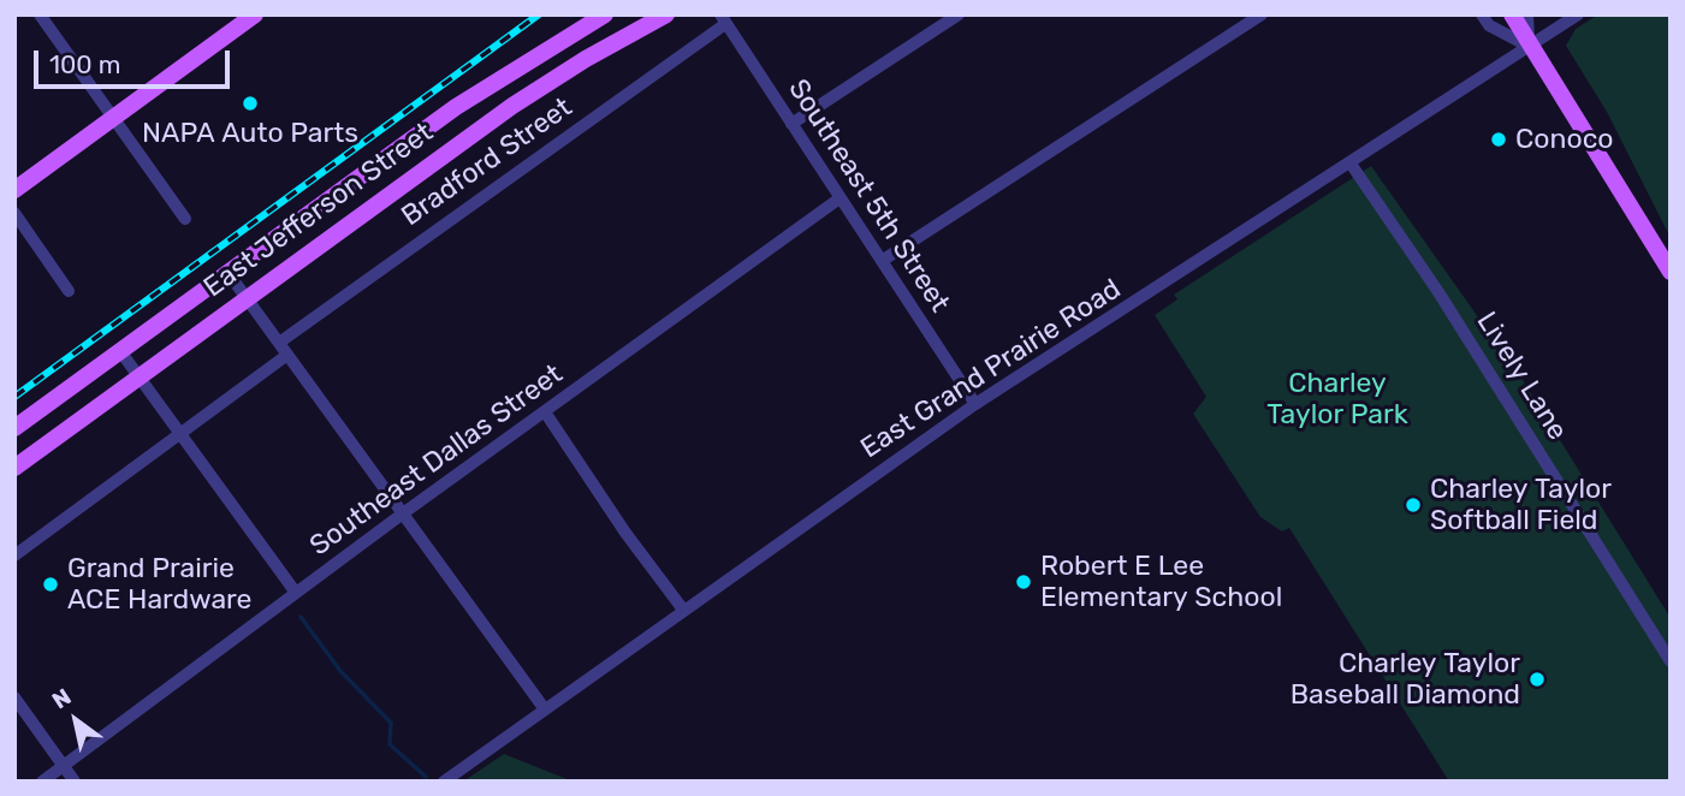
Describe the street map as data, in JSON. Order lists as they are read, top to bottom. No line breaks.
{"streets":{"main road":["East Jefferson Street"],"street":["Bradford Street","Southeast 5th Street","East Grand Prairie Road","Lively Lane","Southeast Dallas Street"]},"crossings":[["Bradford Street","Southeast 5th Street"],["Southeast 5th Street","East Grand Prairie Road"],["Southeast 5th Street","Southeast Dallas Street"],["East Grand Prairie Road","Lively Lane"]],"parks":["Charley Taylor Park"],"places":["NAPA Auto Parts","Conoco","Charley Taylor Softball Field","Robert E Lee Elementary School","Grand Prairie ACE Hardware","Charley Taylor Baseball Diamond"],"scale_bar":"100 m","north":"top left"}
